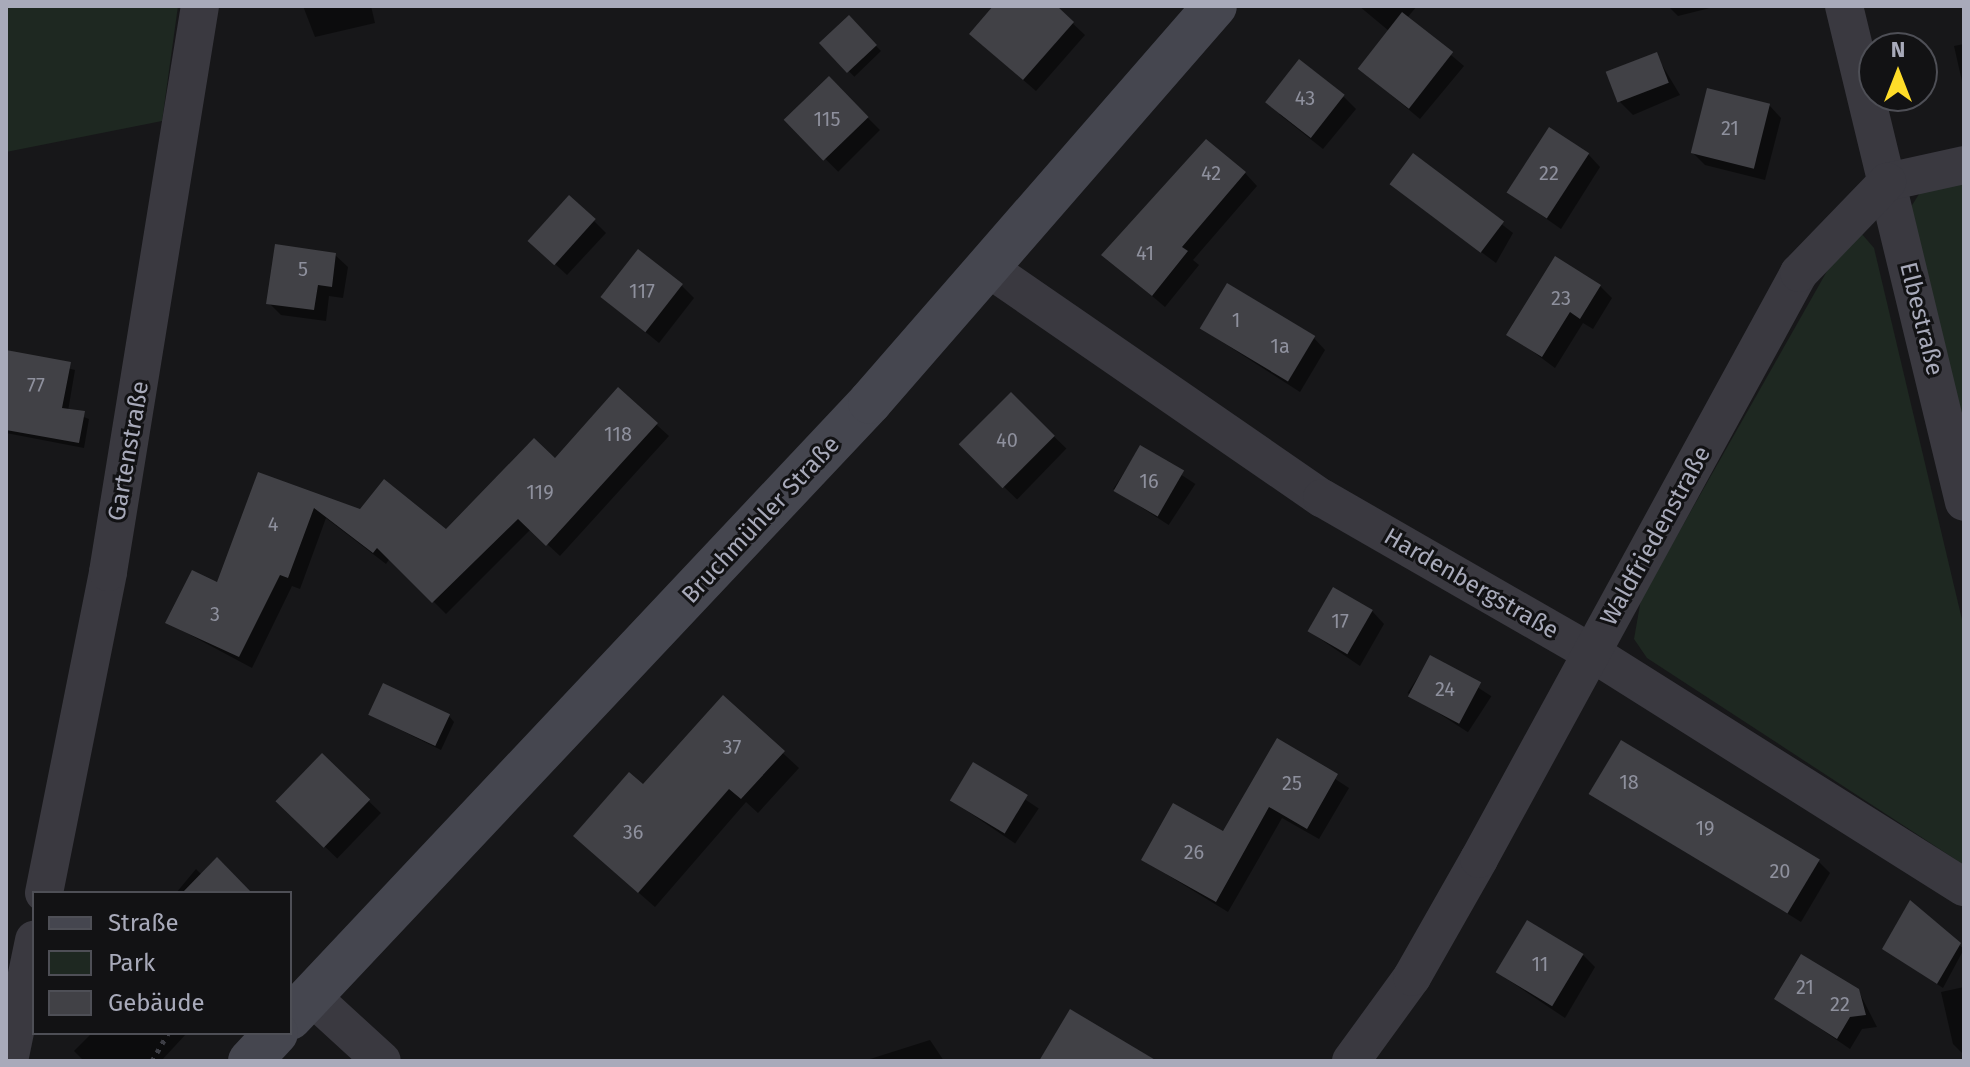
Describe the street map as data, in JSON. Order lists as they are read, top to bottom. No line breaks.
{"streets":{"street":["Elbestraße","Gartenstraße","Bruchmühler Straße","Waldfriedenstraße","Hardenbergstraße"]},"crossings":[["Elbestraße","Waldfriedenstraße"],["Bruchmühler Straße","Hardenbergstraße"],["Waldfriedenstraße","Hardenbergstraße"]],"house_numbers":["43","115","21","42","22","41","5","117","23","1","1a","77","118","40","16","119","4","3","17","24","37","18","25","19","36","26","20","11","21","22"],"legend":["Straße","Park","Gebäude"],"north":"top"}
